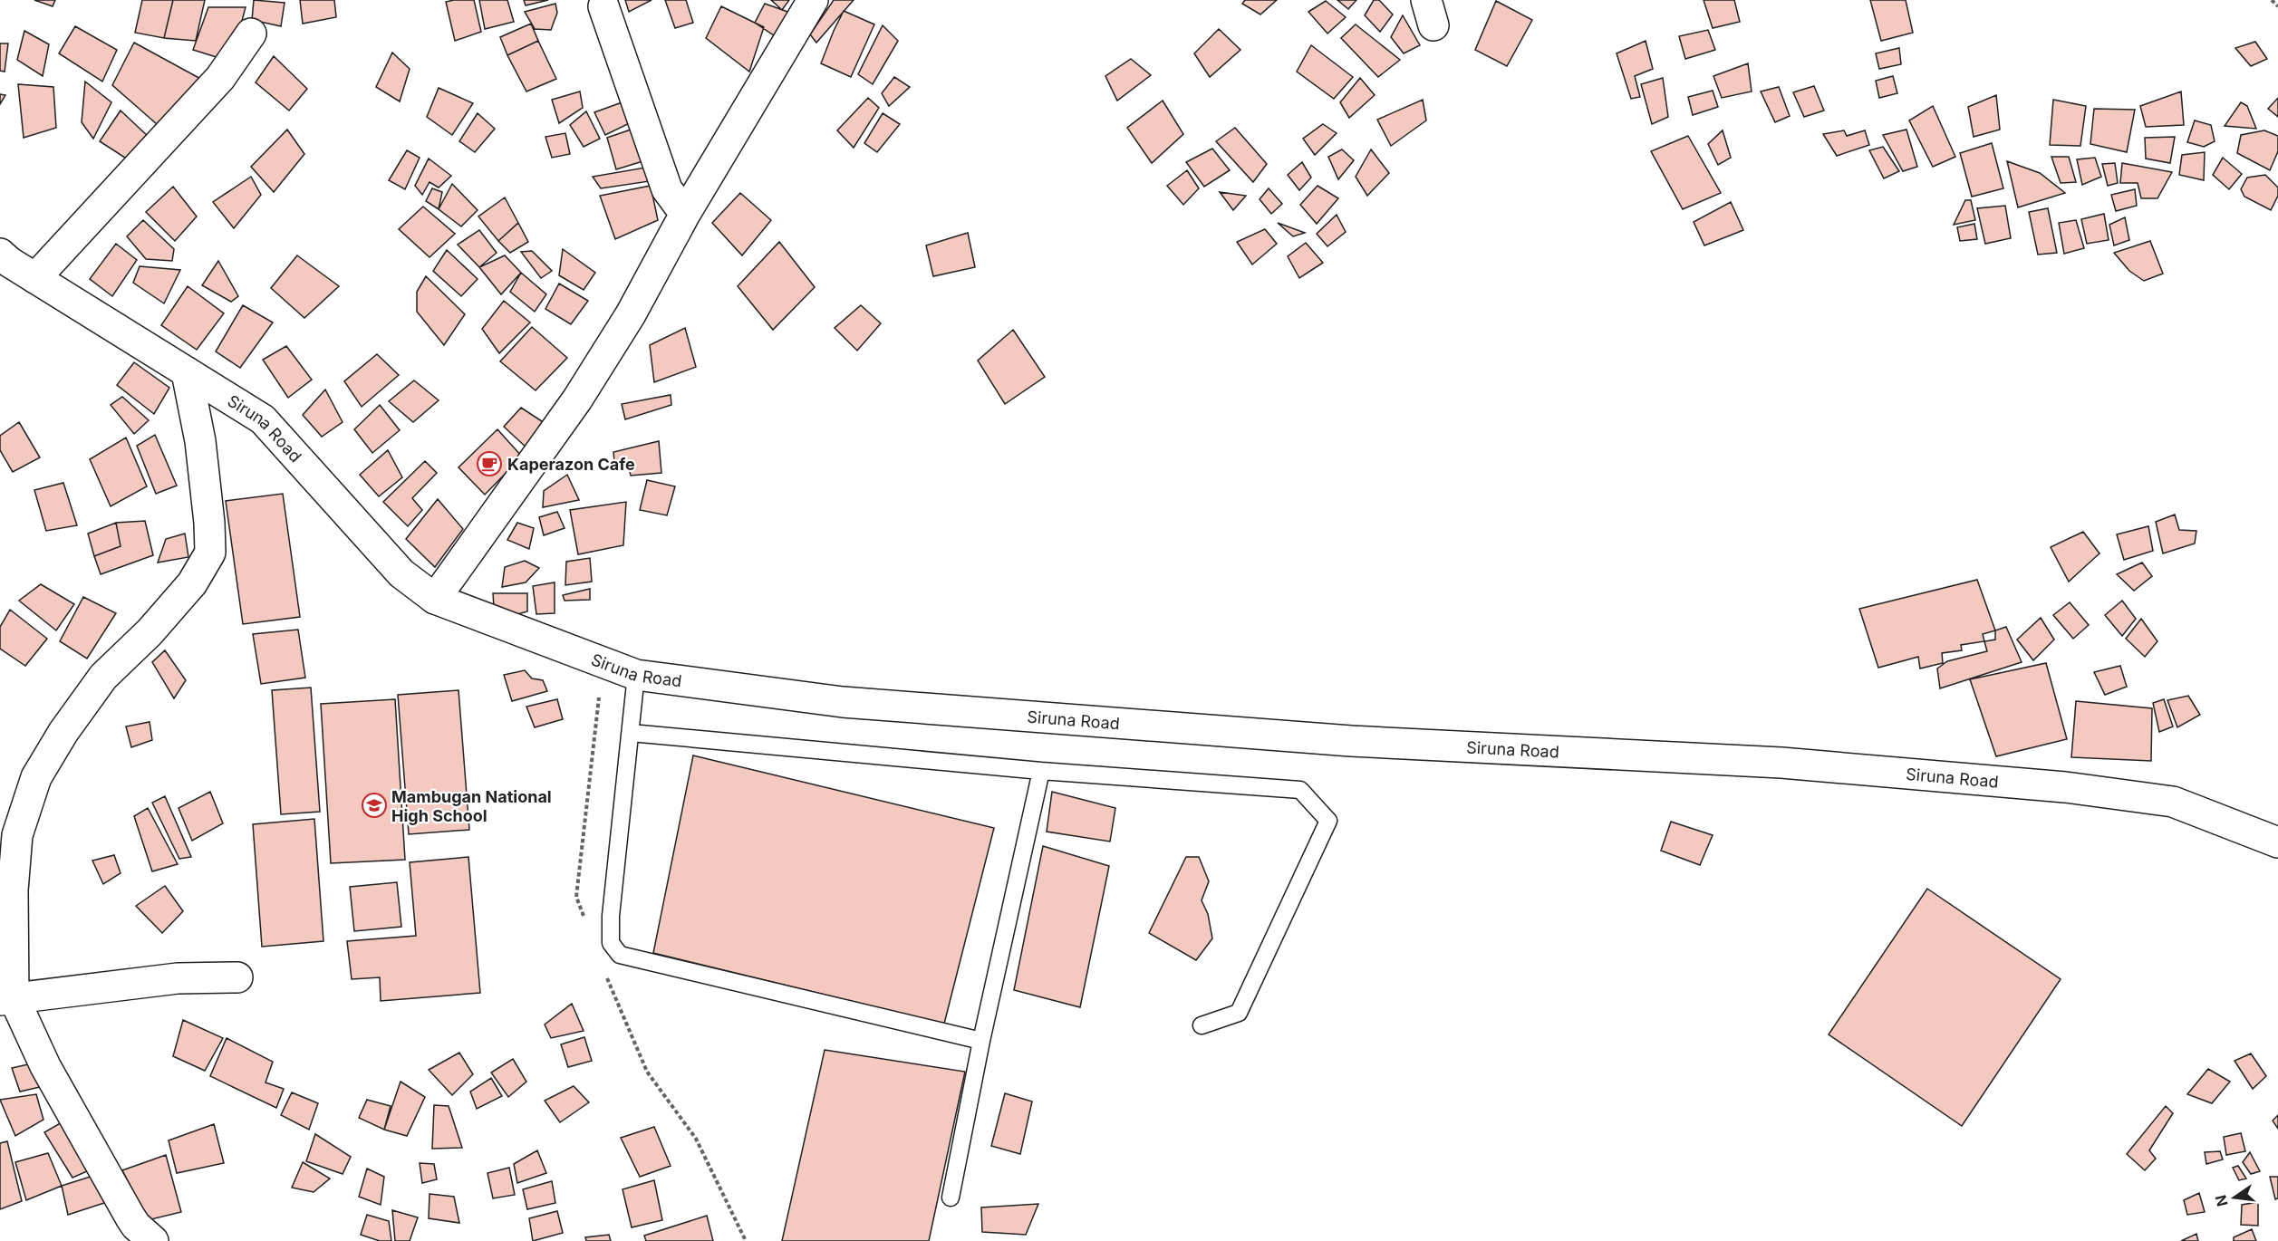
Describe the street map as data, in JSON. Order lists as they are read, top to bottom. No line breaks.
{"streets":{"street":["Siruna Road"]},"places":{"cafe":["Kaperazon Cafe"],"school or university":["Mambugan National High School"]},"north":"left"}
